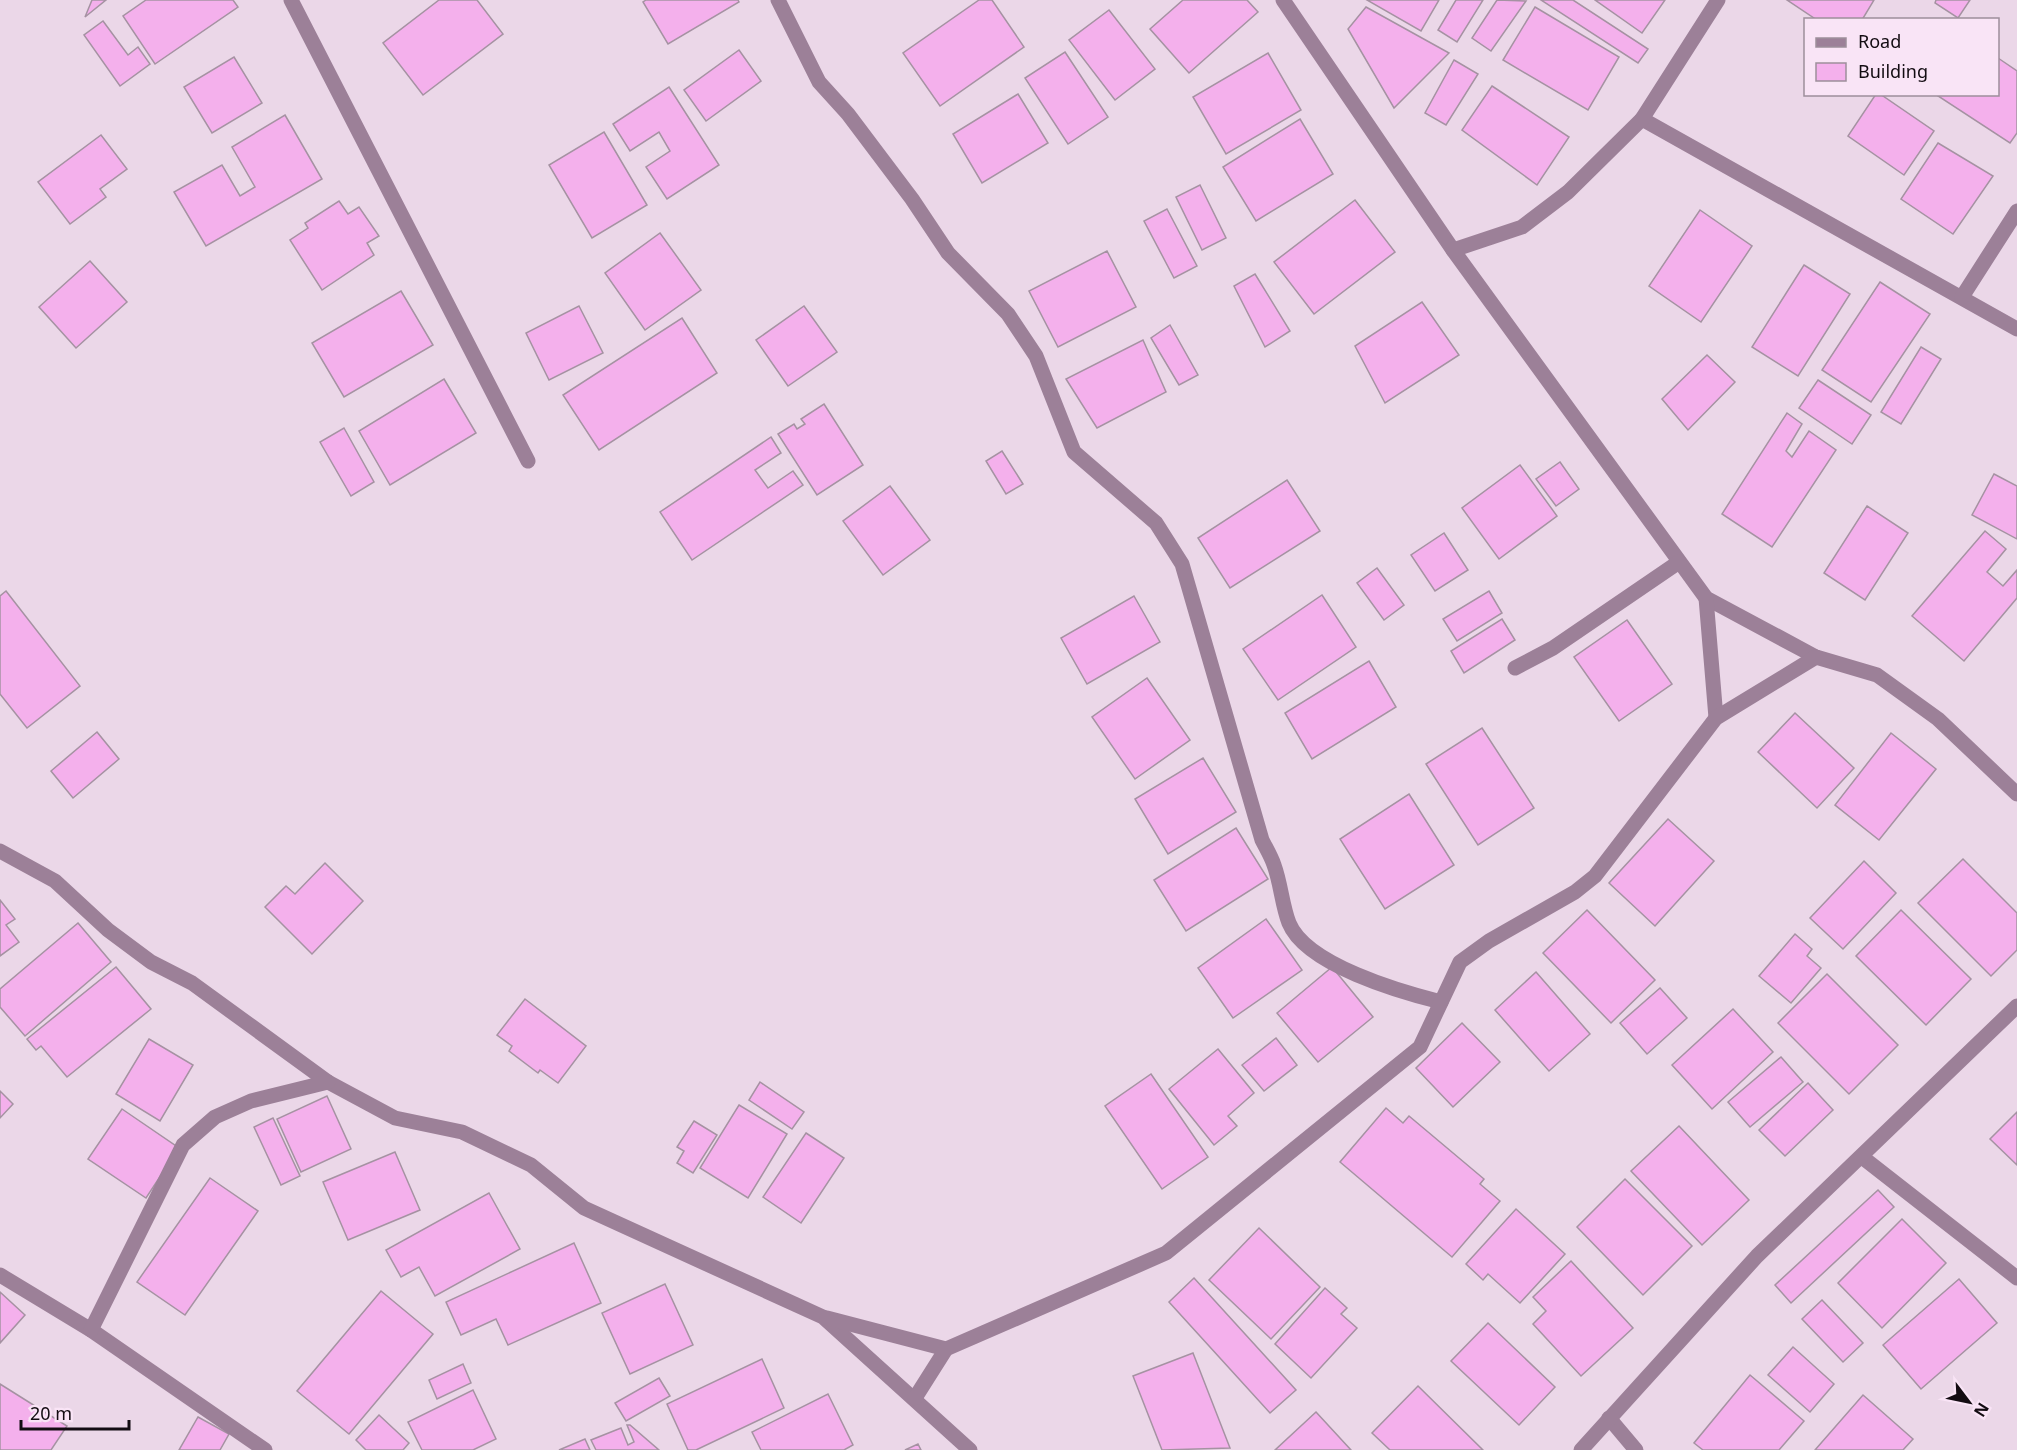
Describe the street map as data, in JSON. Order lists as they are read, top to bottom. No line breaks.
{"legend":["Road","Building"],"scale_bar":"20 m","north":"bottom right"}
